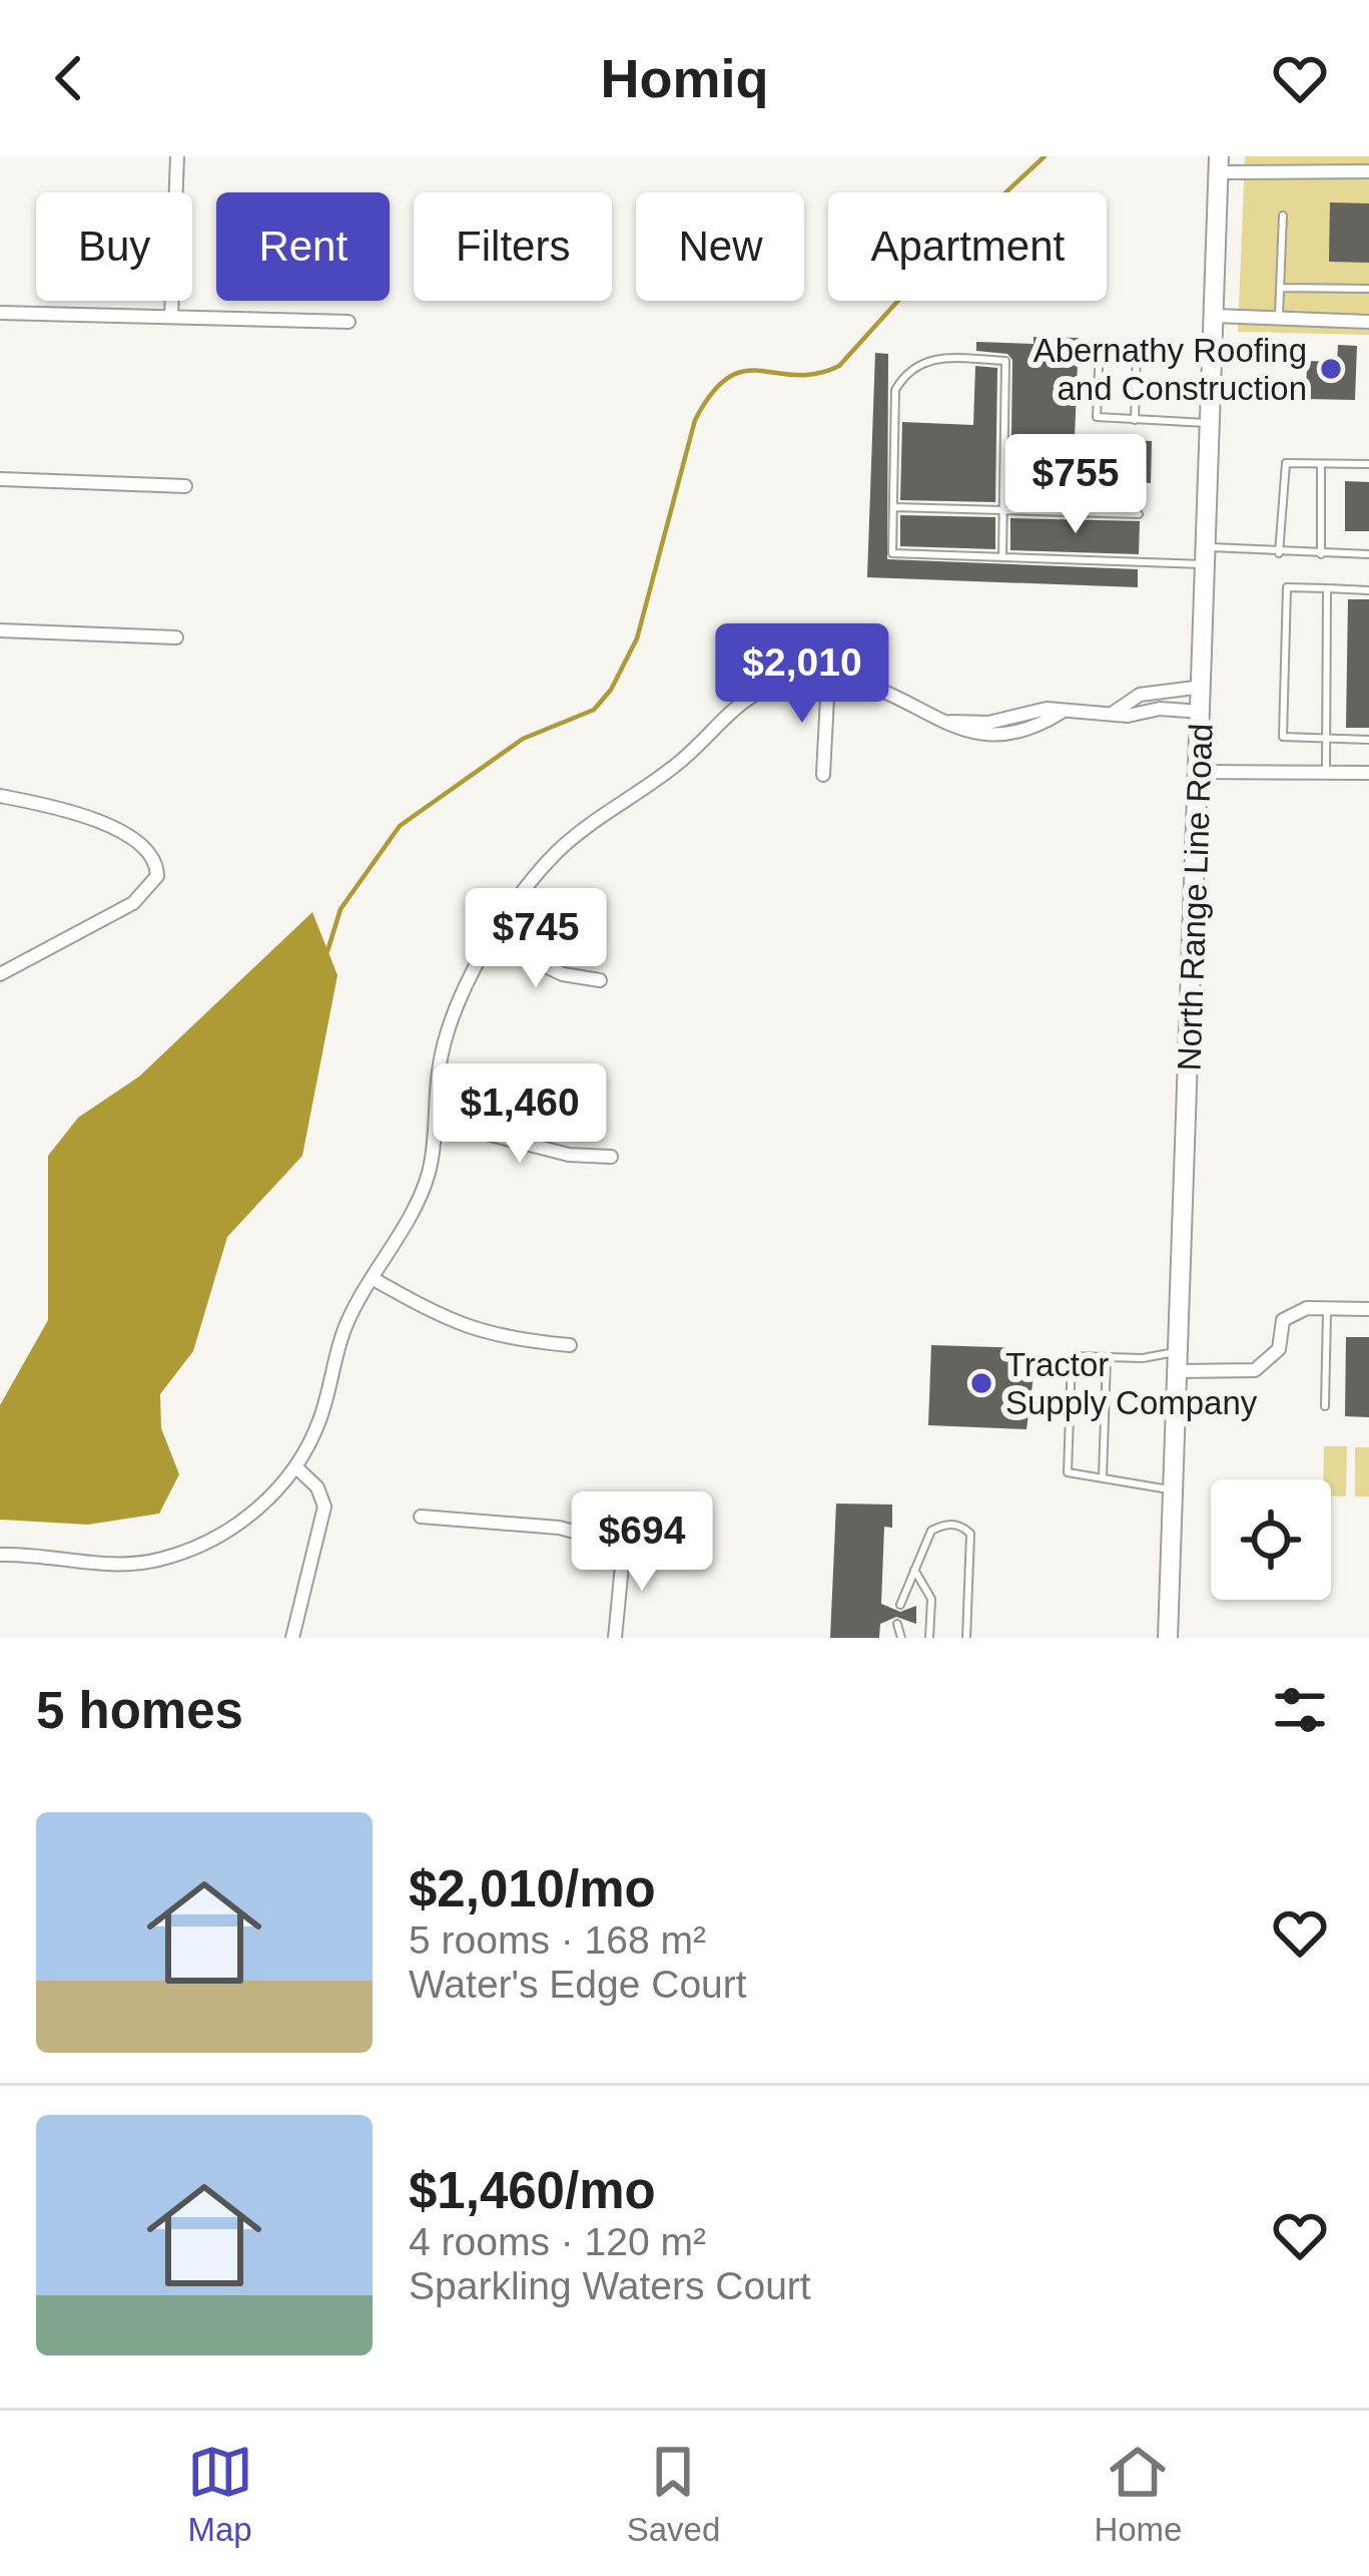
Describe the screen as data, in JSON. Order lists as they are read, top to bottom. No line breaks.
{"streets":{"main road":["North Range Line Road"]},"places":["Abernathy Roofing and Construction","Tractor Supply Company"],"page":{"header":"Homiq","chip":["Buy","Rent","Filters","New","Apartment"],"price":["$755","$2,010","$745","$1,460","$694"],"heading":"5 homes","list":[{"name":"$2,010/mo","note":"5 rooms · 168 m² · Water's Edge Court"},{"name":"$1,460/mo","note":"4 rooms · 120 m² · Sparkling Waters Court"}],"tabs":["Map","Saved","Home"]}}
